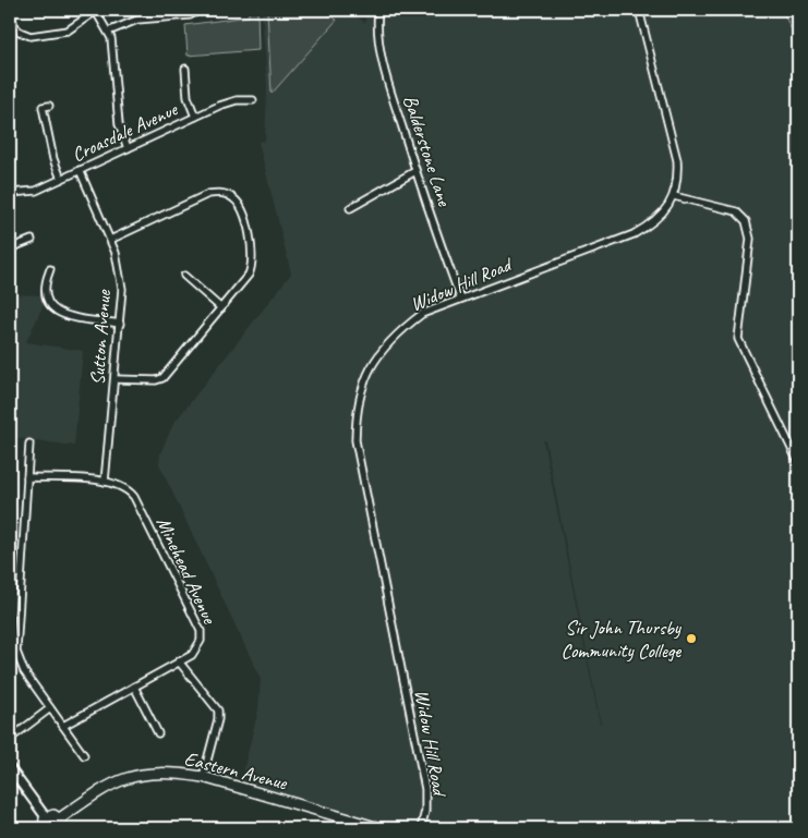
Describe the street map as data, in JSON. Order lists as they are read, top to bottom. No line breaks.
{"streets":{"highway":["Eastern Avenue"],"street":["Croasdale Avenue","Balderstone Lane","Widow Hill Road","Sutton Avenue","Minehead Avenue"]},"crossings":[["Croasdale Avenue","Sutton Avenue"],["Balderstone Lane","Widow Hill Road"],["Sutton Avenue","Minehead Avenue"]],"places":["Sir John Thursby Community College"]}
